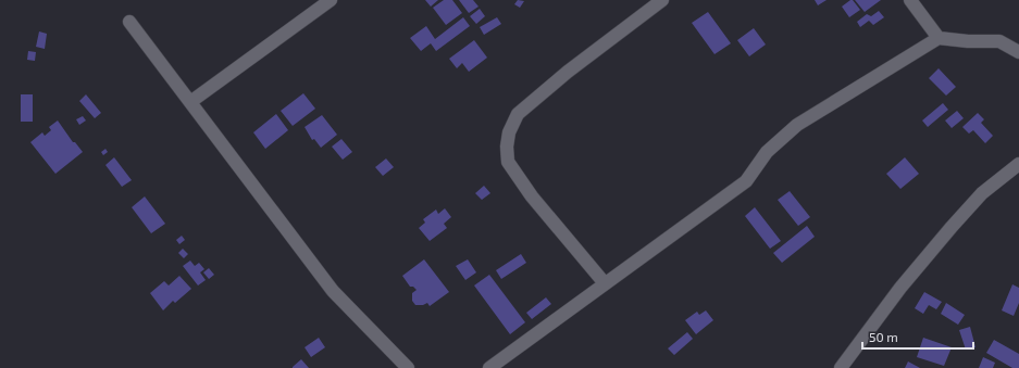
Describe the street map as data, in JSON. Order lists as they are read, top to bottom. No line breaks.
{"scale_bar":"50 m"}
